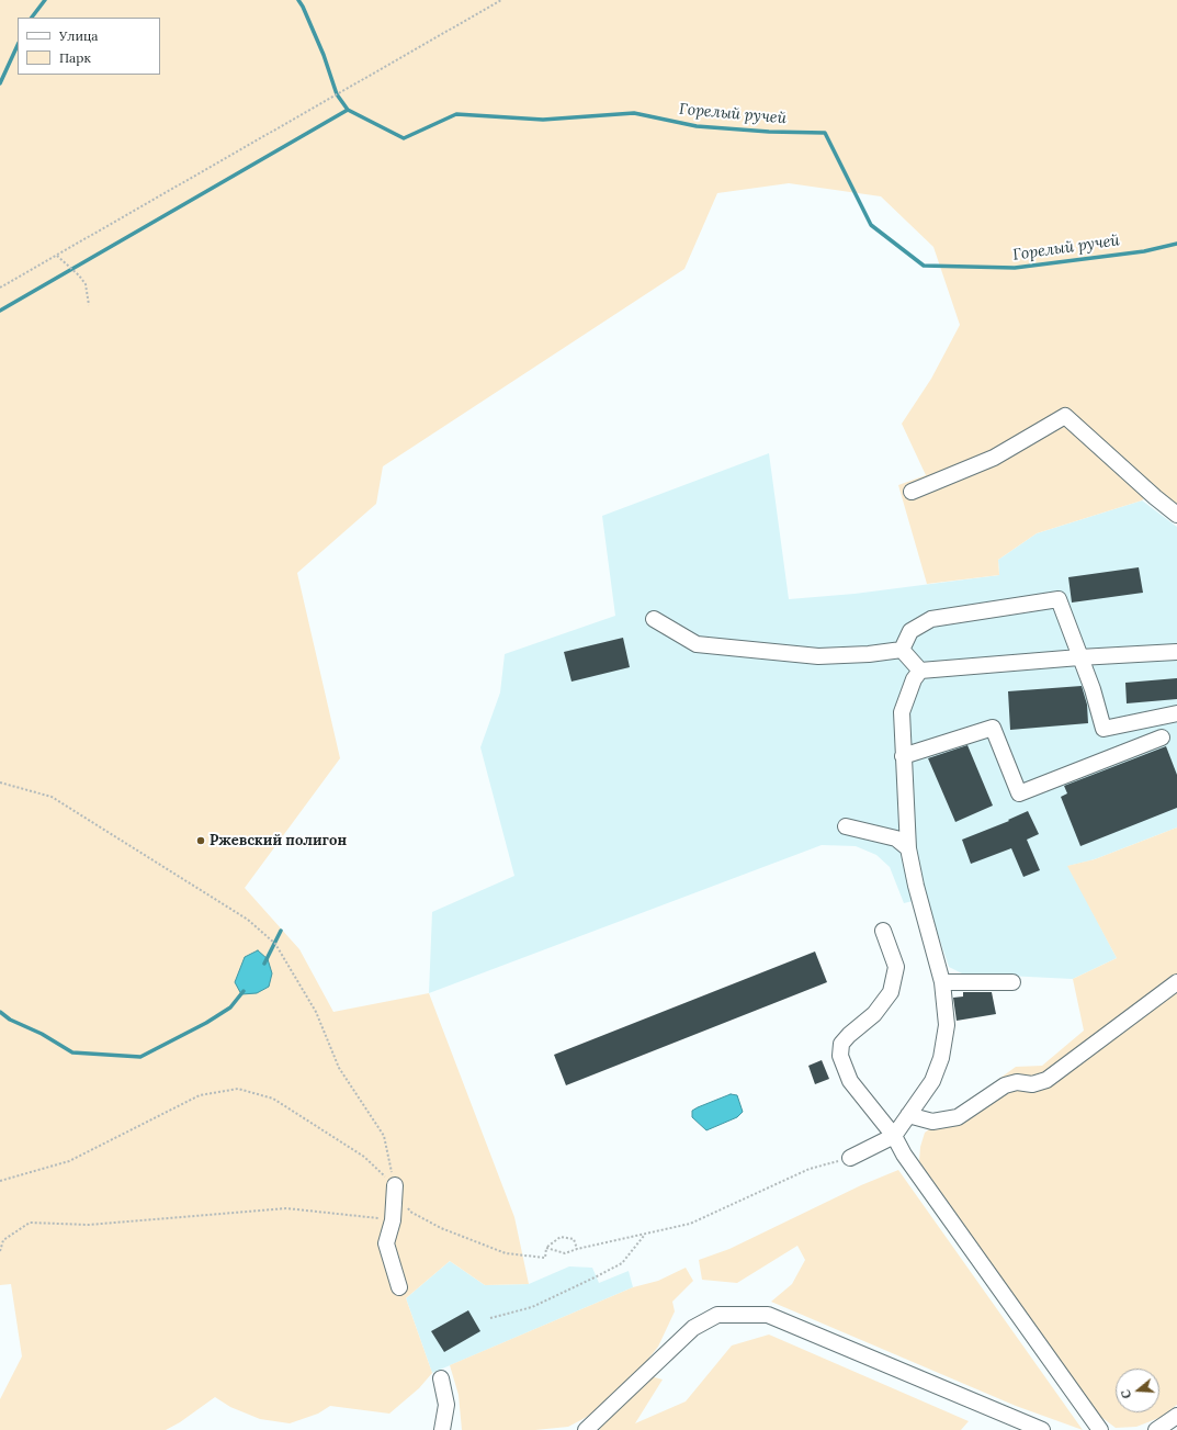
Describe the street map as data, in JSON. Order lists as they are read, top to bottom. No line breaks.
{"water":["Горелый ручей"],"places":["Ржевский полигон"],"legend":["Улица","Парк"],"north":"left"}
